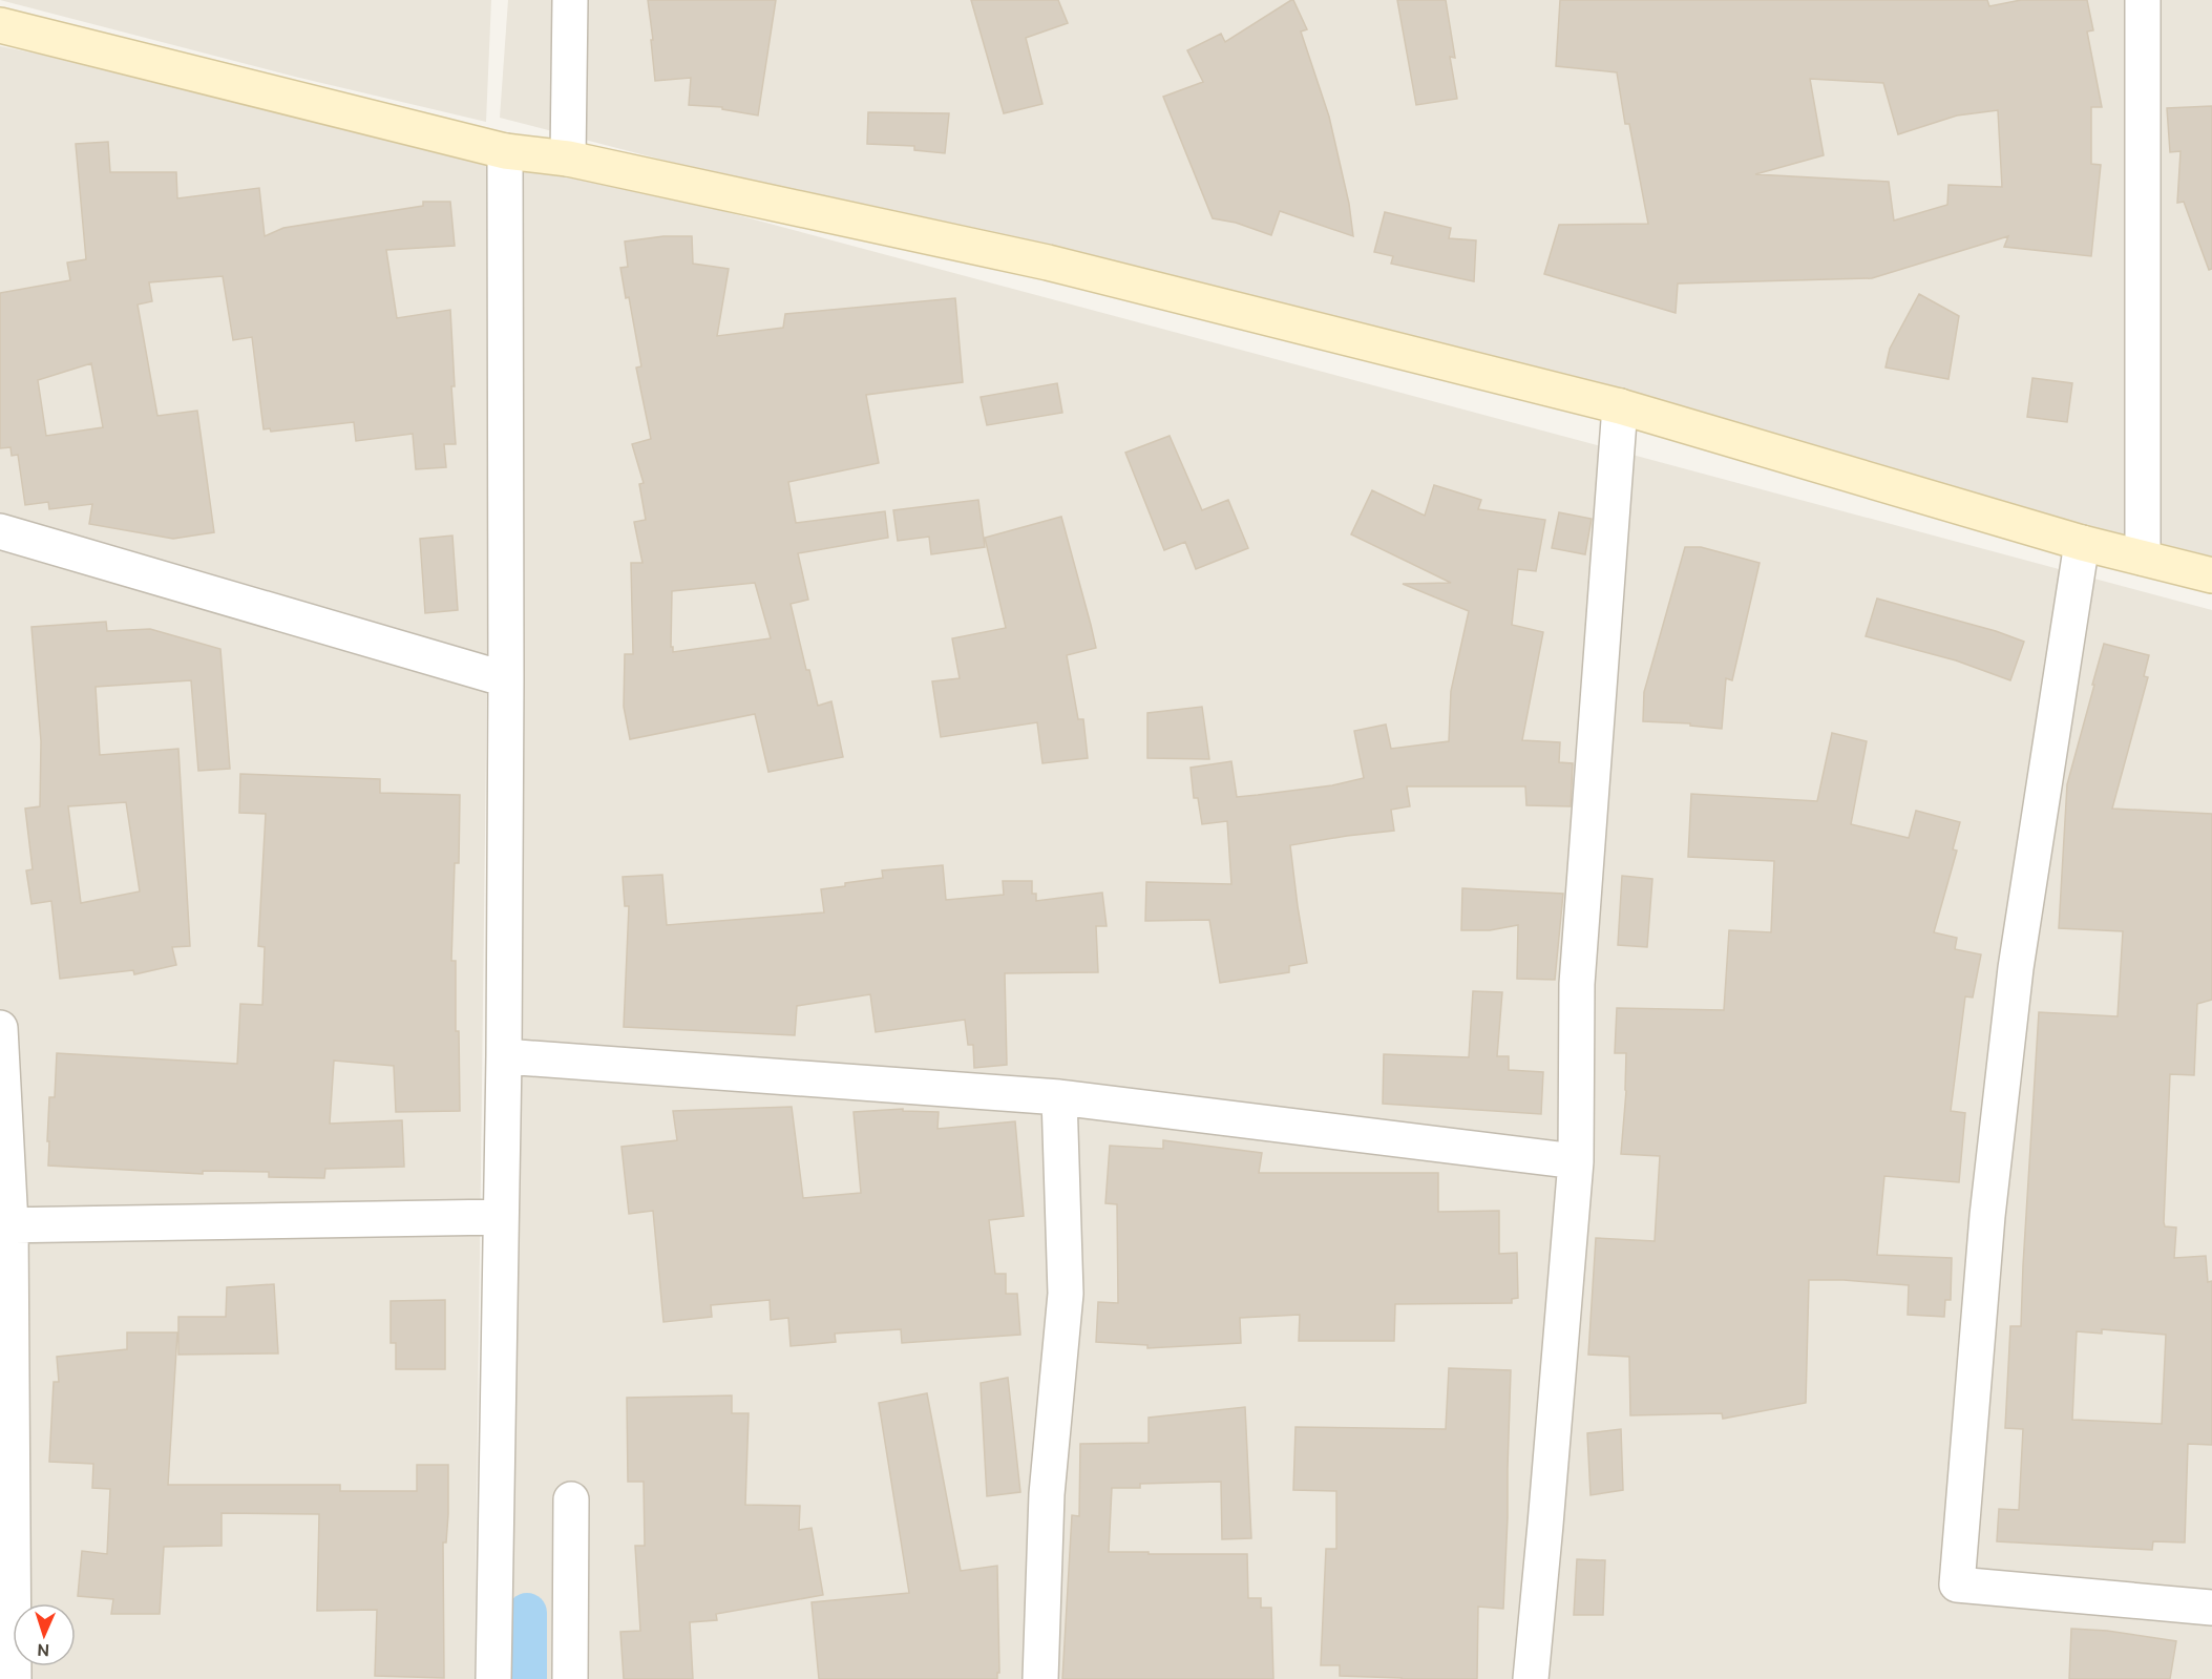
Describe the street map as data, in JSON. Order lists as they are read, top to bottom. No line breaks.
{"north":"bottom"}
